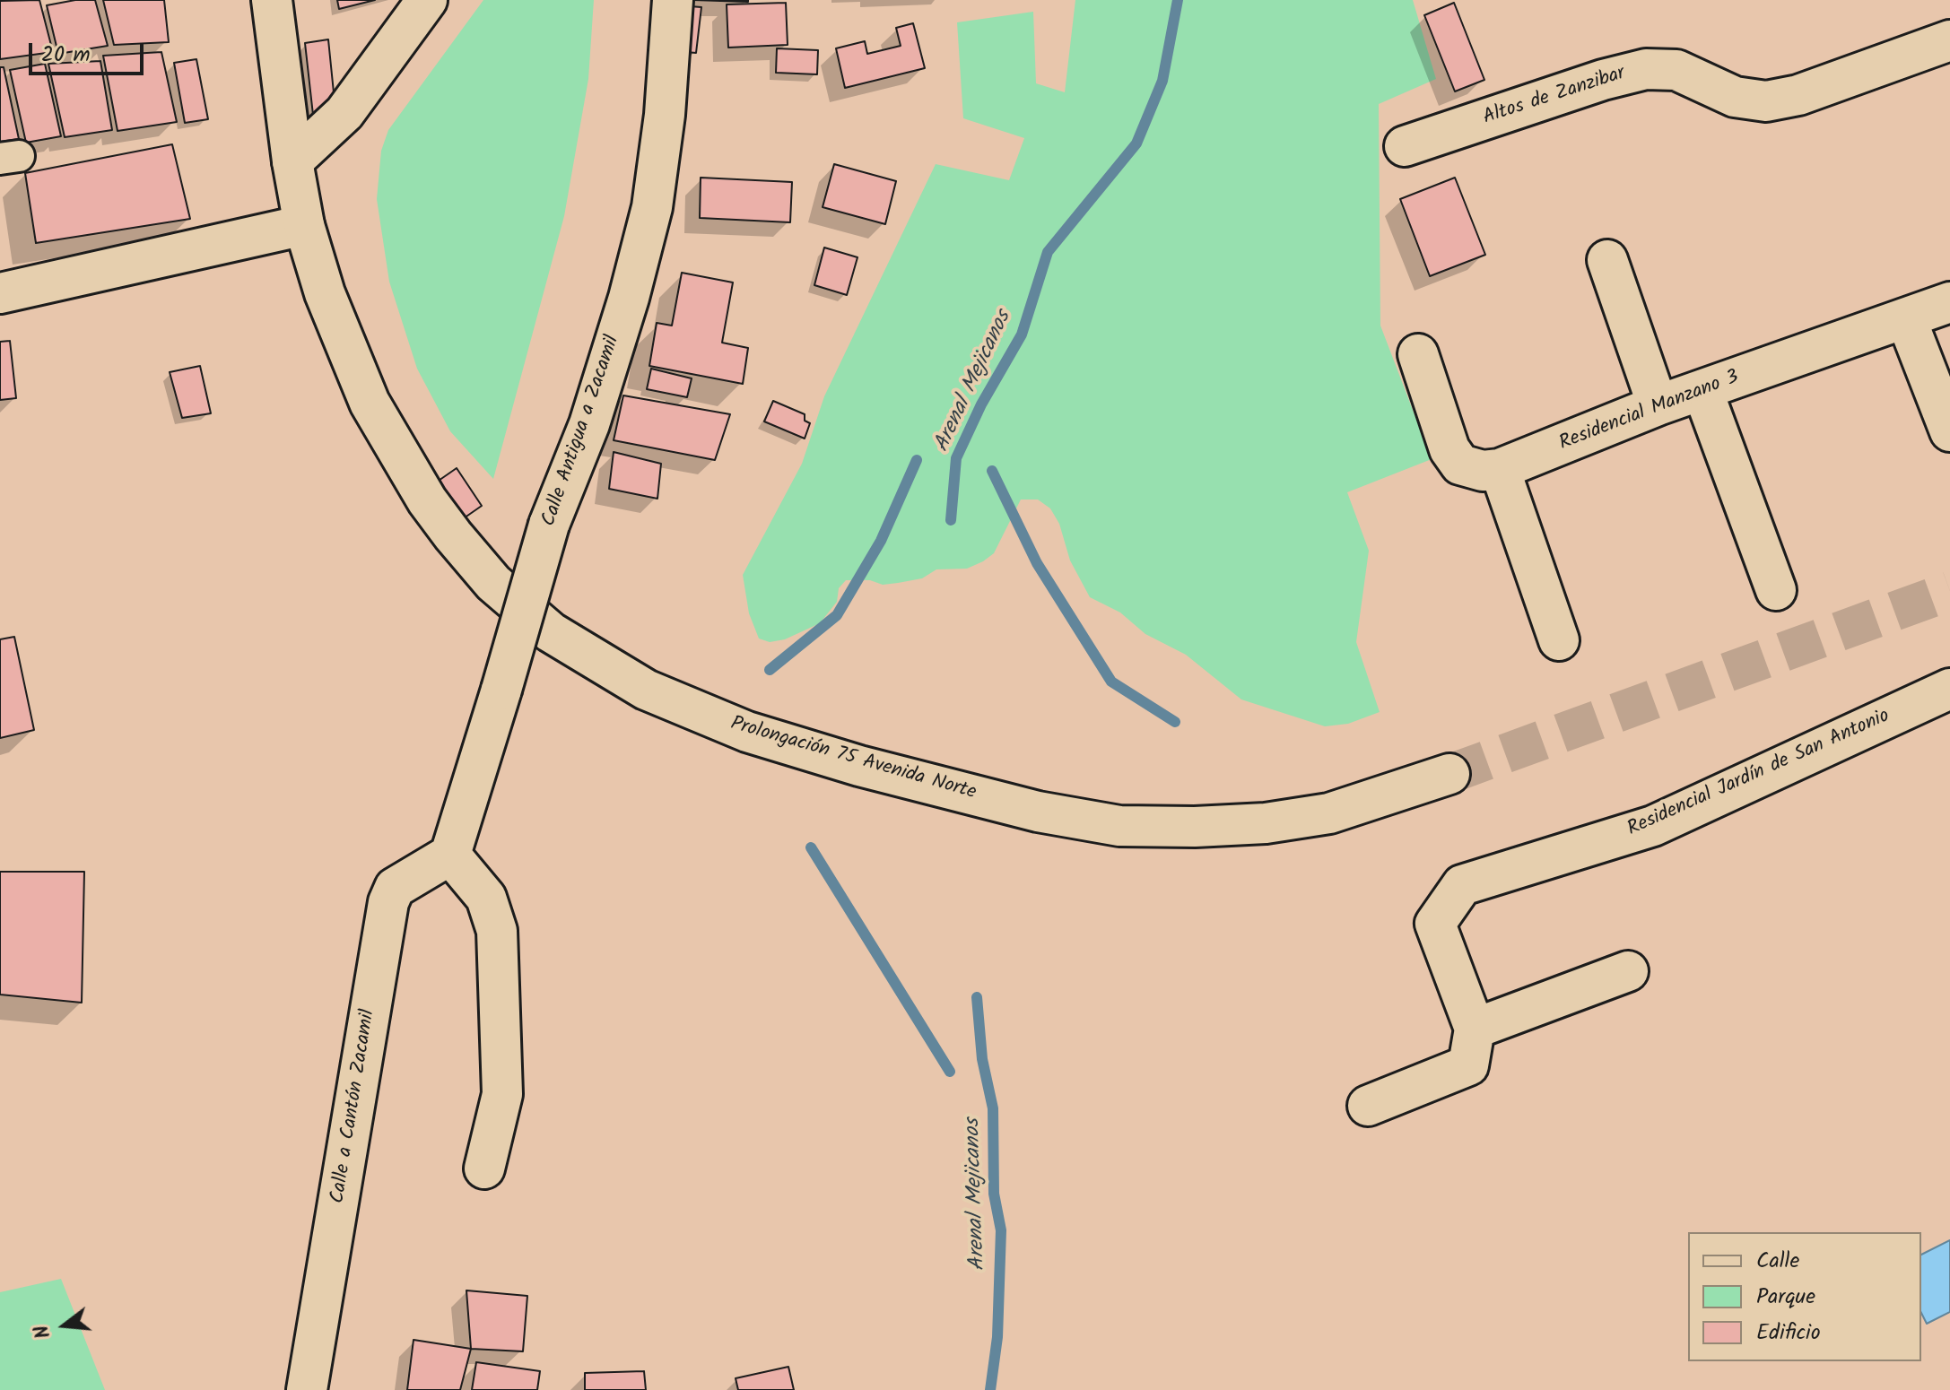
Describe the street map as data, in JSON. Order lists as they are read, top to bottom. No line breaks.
{"streets":{"street":["Altos de Zanzibar","Residencial Manzano 3","Calle Antigua a Zacamil","Prolongación 75 Avenida Norte","Residencial Jardín de San Antonio","Calle a Cantón Zacamil"]},"crossings":[["Calle Antigua a Zacamil","Calle a Cantón Zacamil"]],"water":["Arenal Mejicanos"],"legend":["Calle","Parque","Edificio"],"scale_bar":"20 m","north":"left"}
